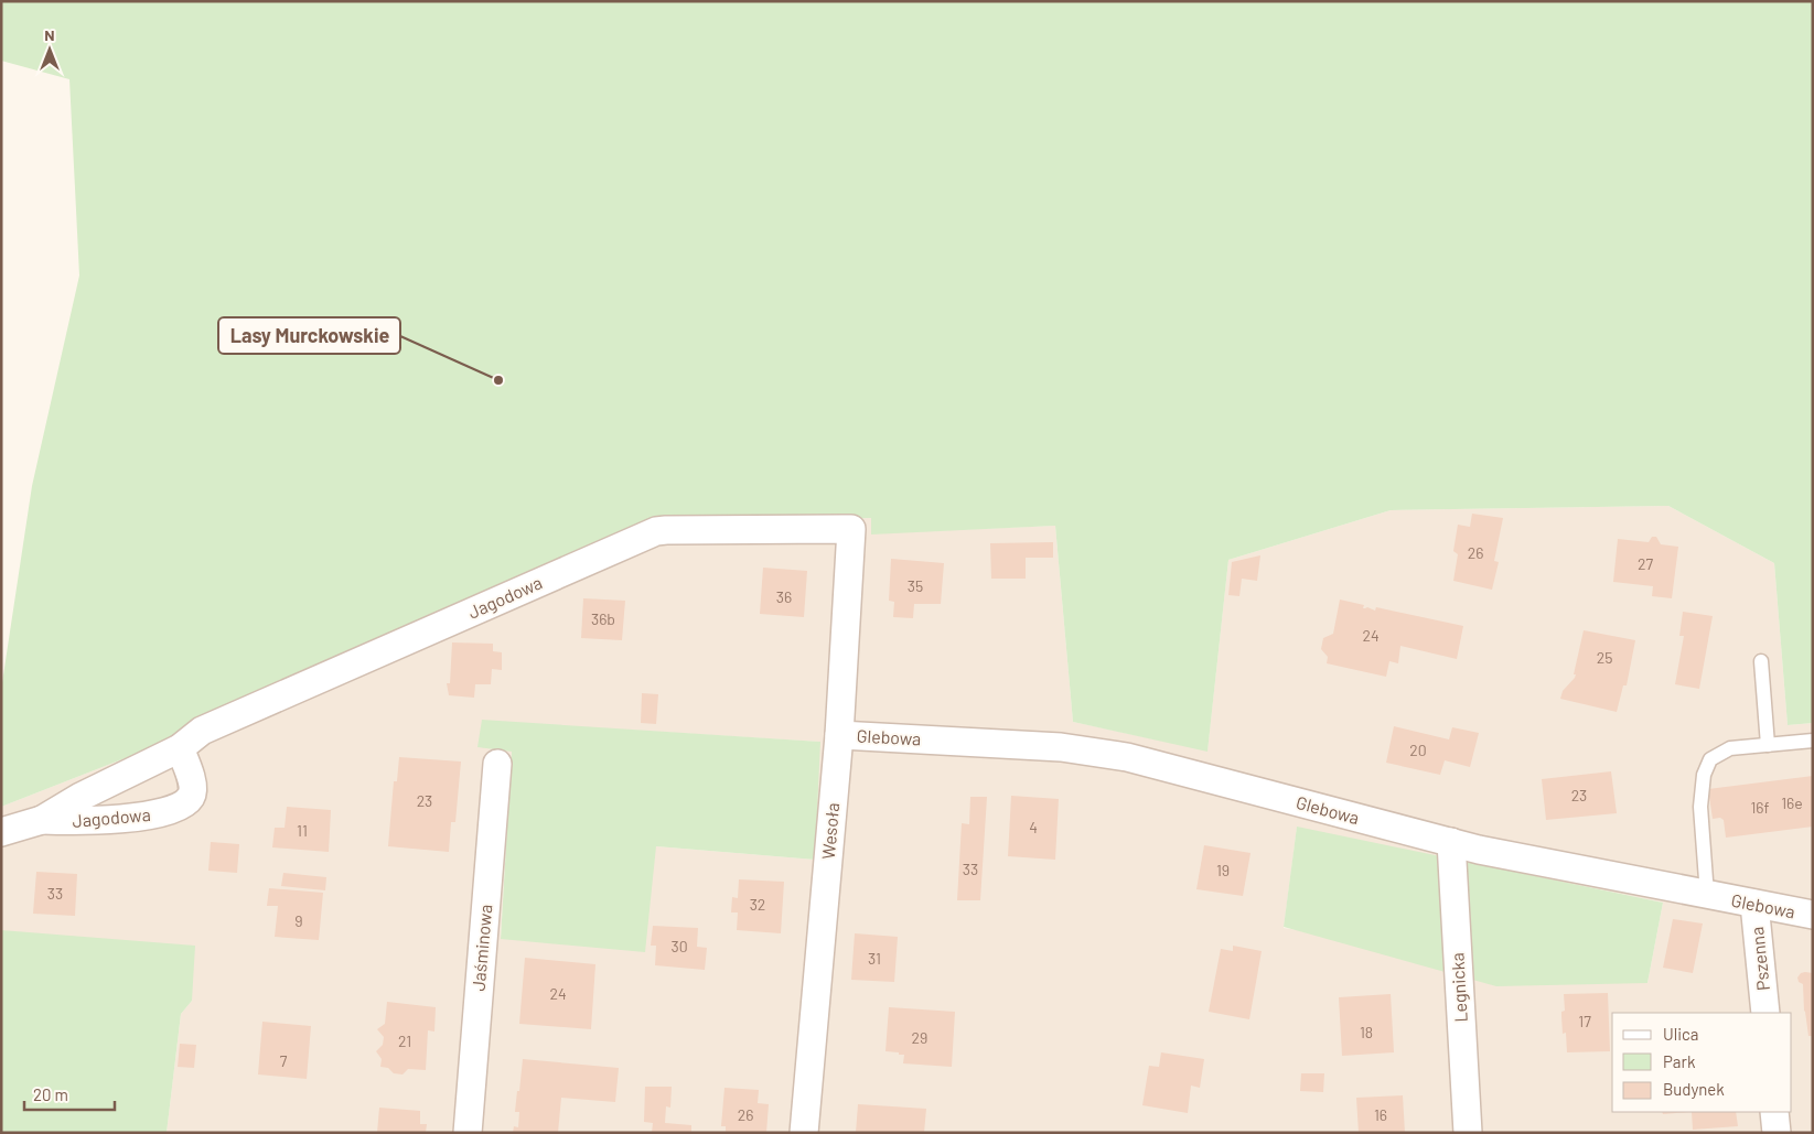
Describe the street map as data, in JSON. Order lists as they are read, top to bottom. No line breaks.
{"streets":{"street":["Jagodowa","Glebowa","Wesoła","Jaśminowa","Pszenna","Legnicka"]},"crossings":[["Jagodowa","Wesoła"],["Glebowa","Wesoła"],["Glebowa","Pszenna"],["Glebowa","Legnicka"]],"places":["Lasy Murckowskie"],"house_numbers":["26","27","35","36","36b","24","25","20","23","23","16e","16f","4","11","33","19","33","32","9","30","31","24","17","18","29","21","7","26","16"],"legend":["Ulica","Park","Budynek"],"scale_bar":"20 m","north":"top"}
